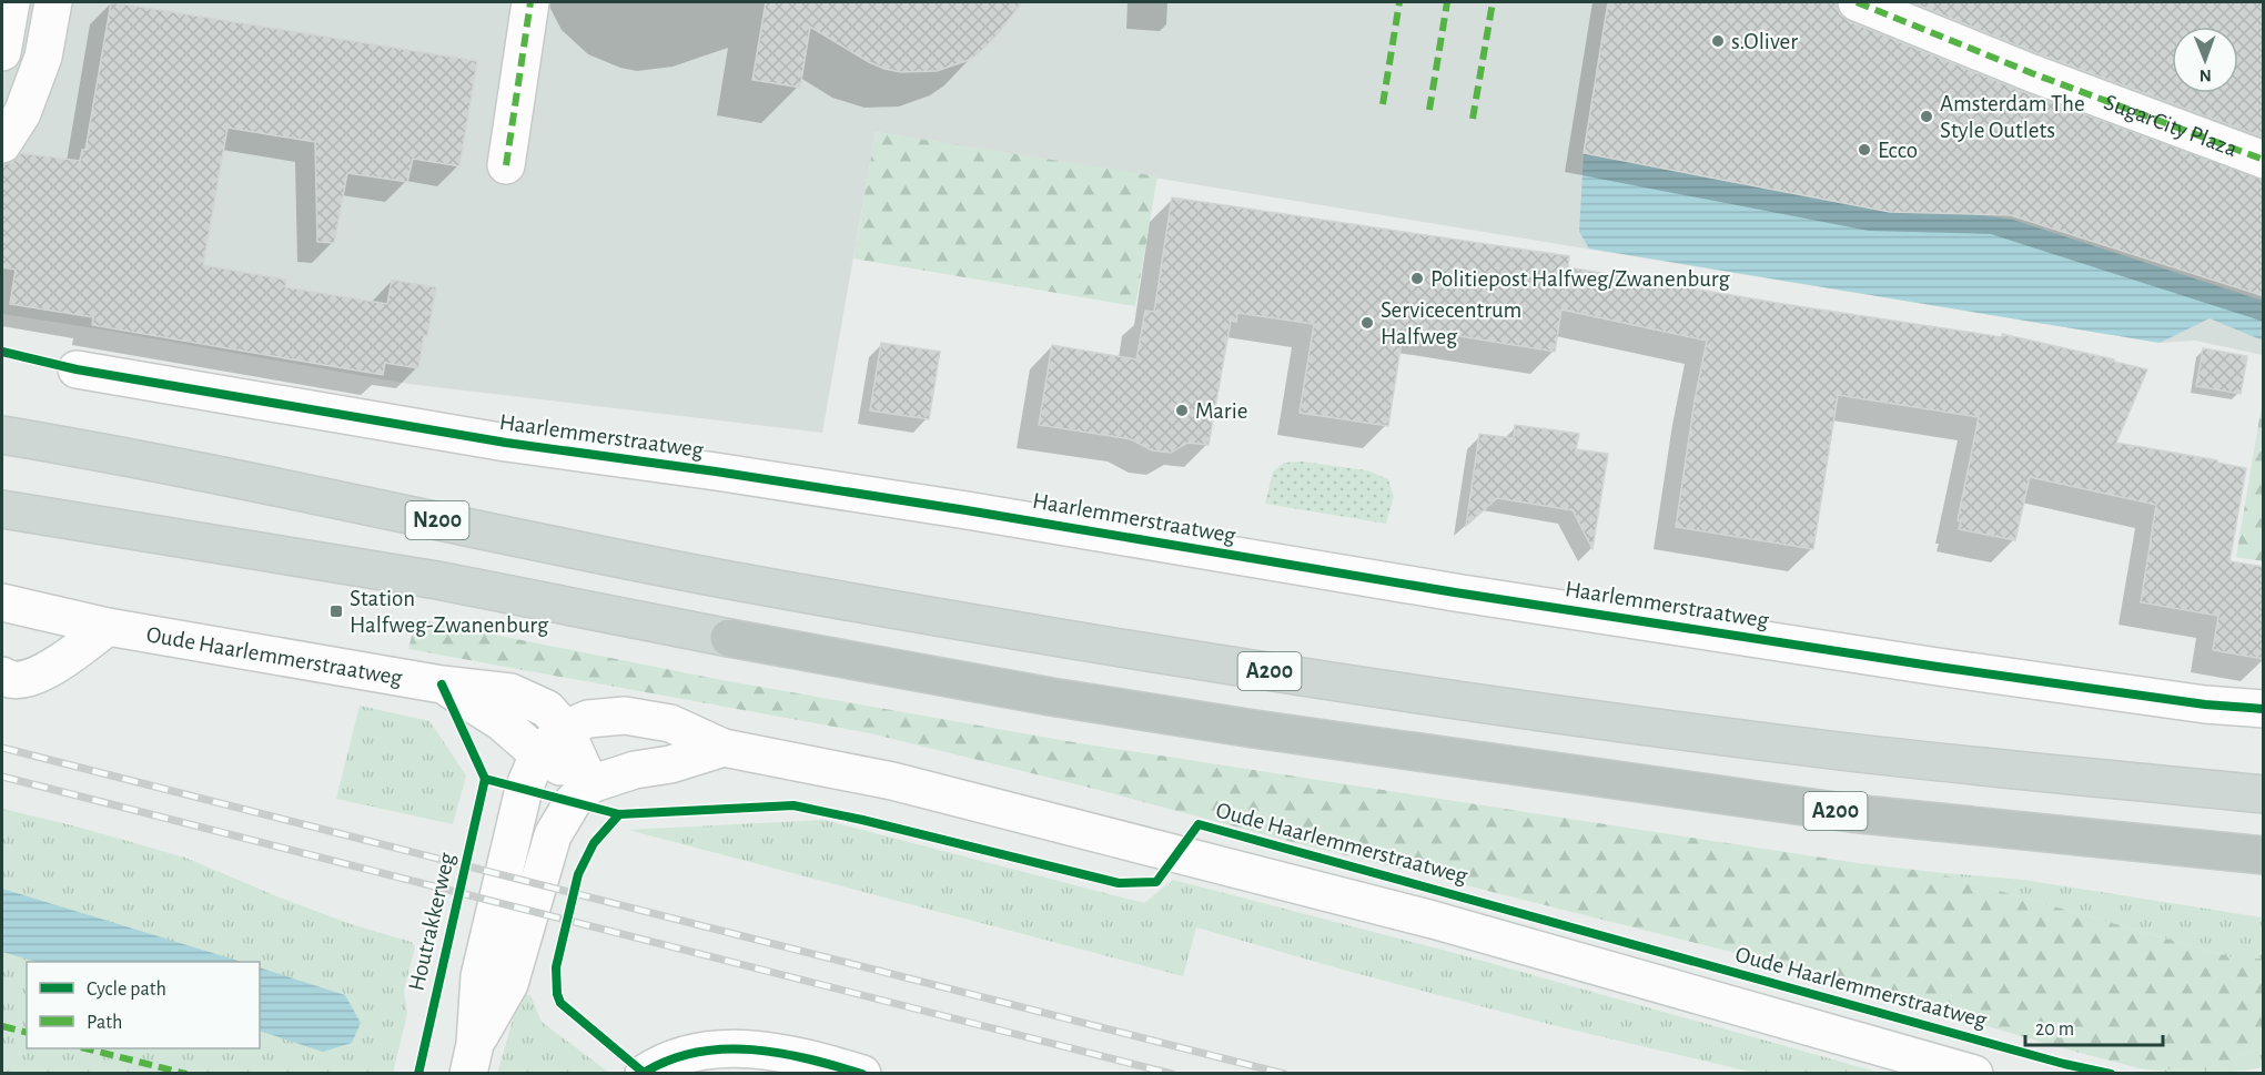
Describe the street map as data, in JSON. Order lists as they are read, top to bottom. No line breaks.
{"streets":{"highway":["A200"],"main road":["N200"],"street":["SugarCity Plaza","Haarlemmerstraatweg","Oude Haarlemmerstraatweg"],"cycle path":["Houtrakkerweg"]},"crossings":[["N200","A200"]],"places":{"other":["s.Oliver","Amsterdam The Style Outlets","Ecco","Politiepost Halfweg/Zwanenburg","Servicecentrum Halfweg","Marie"],"transit":["Station Halfweg-Zwanenburg"]},"legend":["Cycle path","Path"],"scale_bar":"20 m","north":"bottom"}
